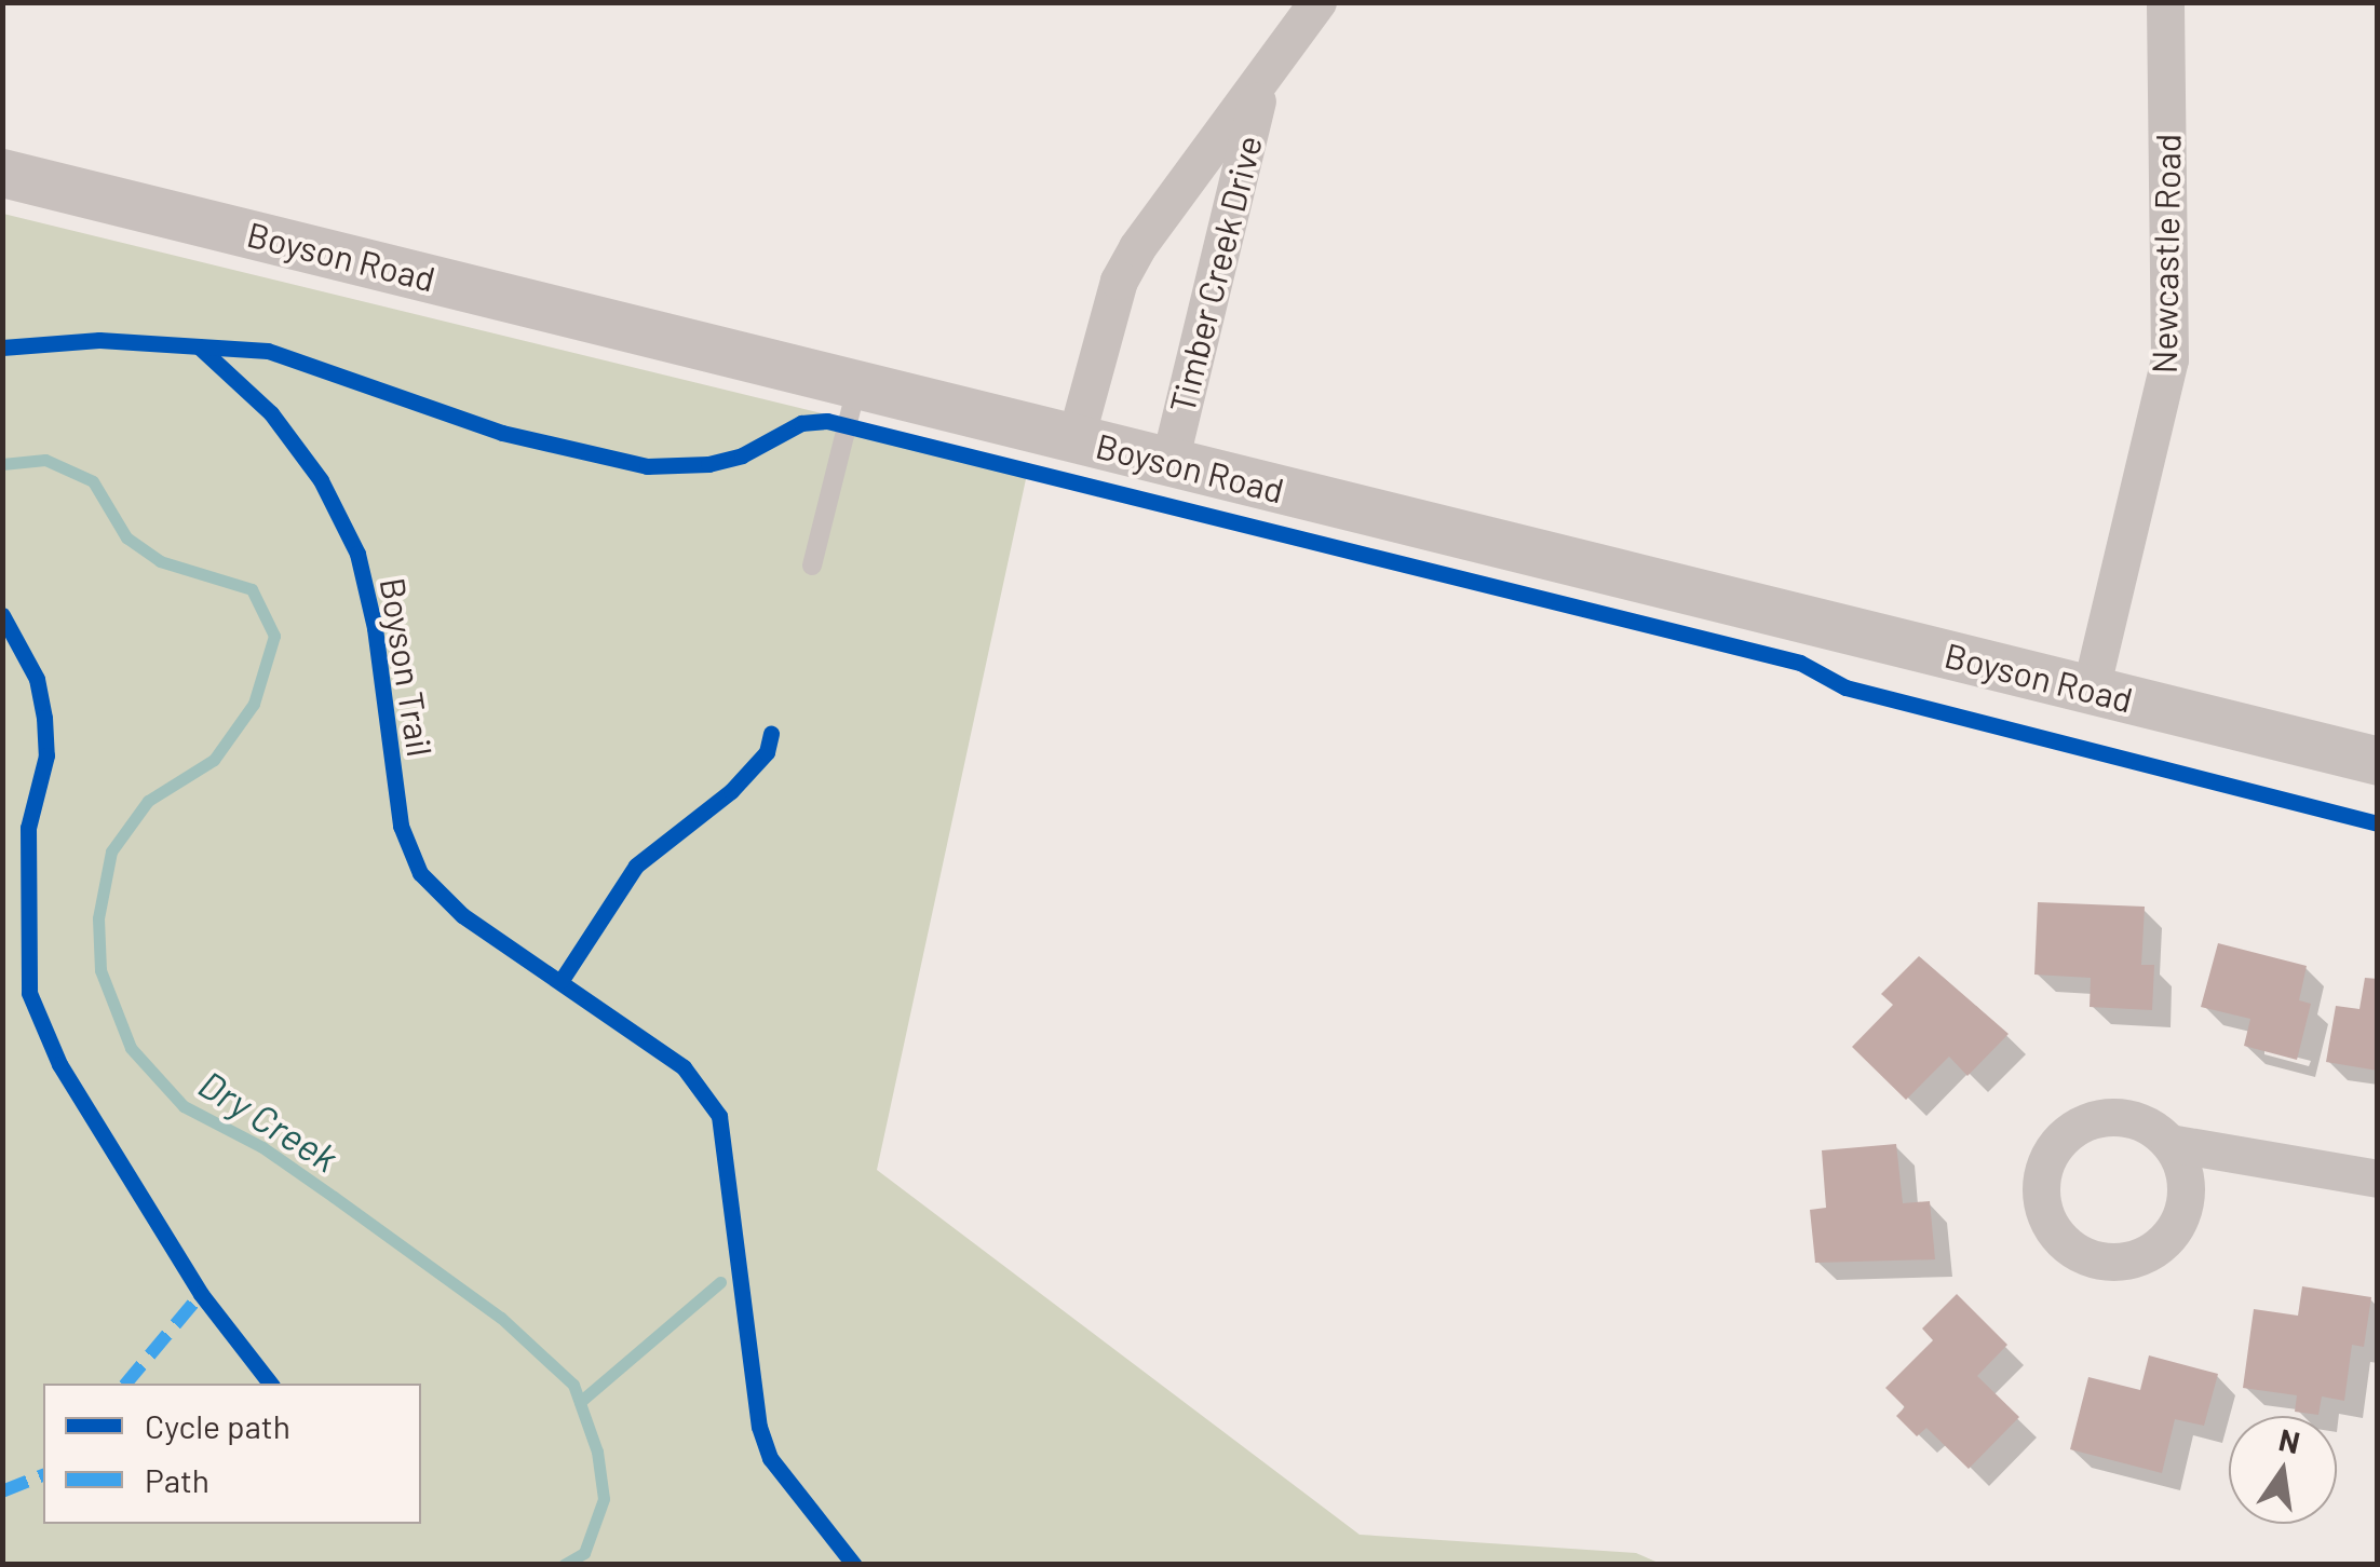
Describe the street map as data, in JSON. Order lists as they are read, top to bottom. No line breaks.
{"streets":{"street":["Newcastle Road","Boyson Road","Timber Creek Drive"],"cycle path":["Boyson Trail"]},"crossings":[["Newcastle Road","Boyson Road"],["Boyson Road","Timber Creek Drive"]],"water":["Dry Creek"],"legend":["Cycle path","Path"],"north":"top"}
